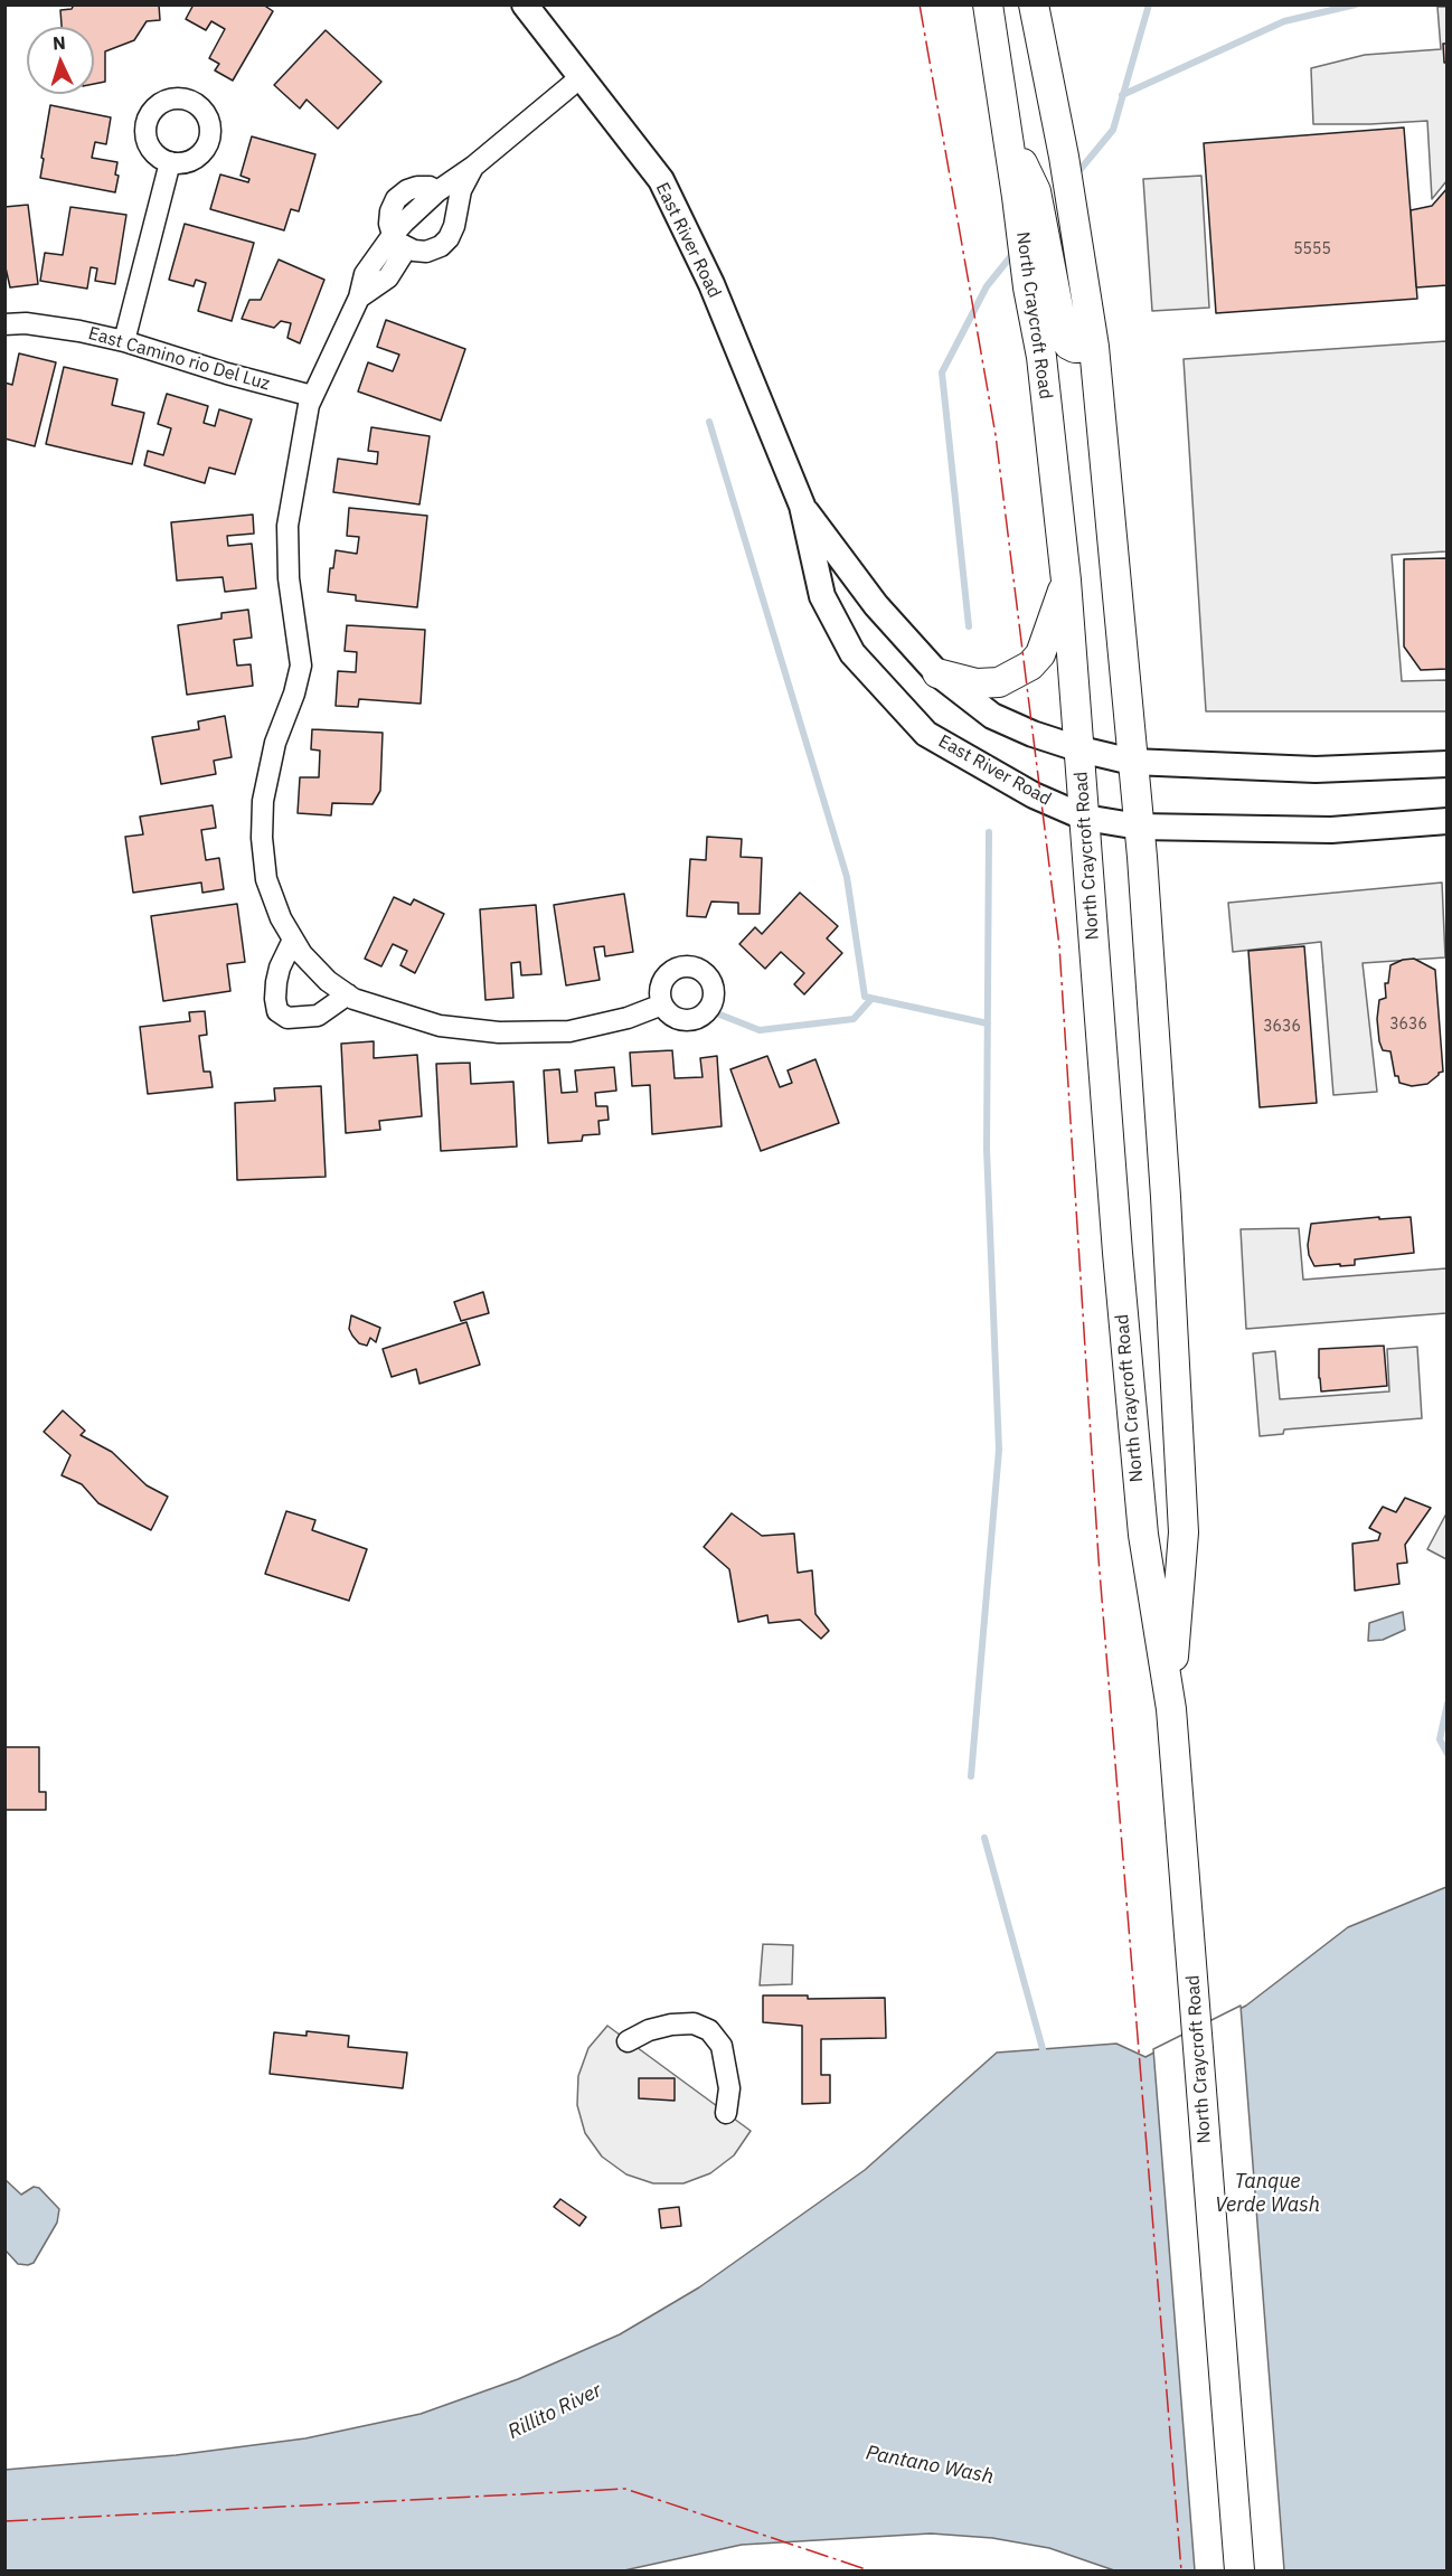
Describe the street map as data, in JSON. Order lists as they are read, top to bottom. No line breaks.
{"streets":{"main road":["North Craycroft Road"],"street":["East River Road","East Camino rio Del Luz"]},"crossings":[["East River Road","North Craycroft Road"]],"water":["Tanque Verde Wash","Rillito River","Pantano Wash"],"house_numbers":["5555","3636","3636"],"north":"top"}
